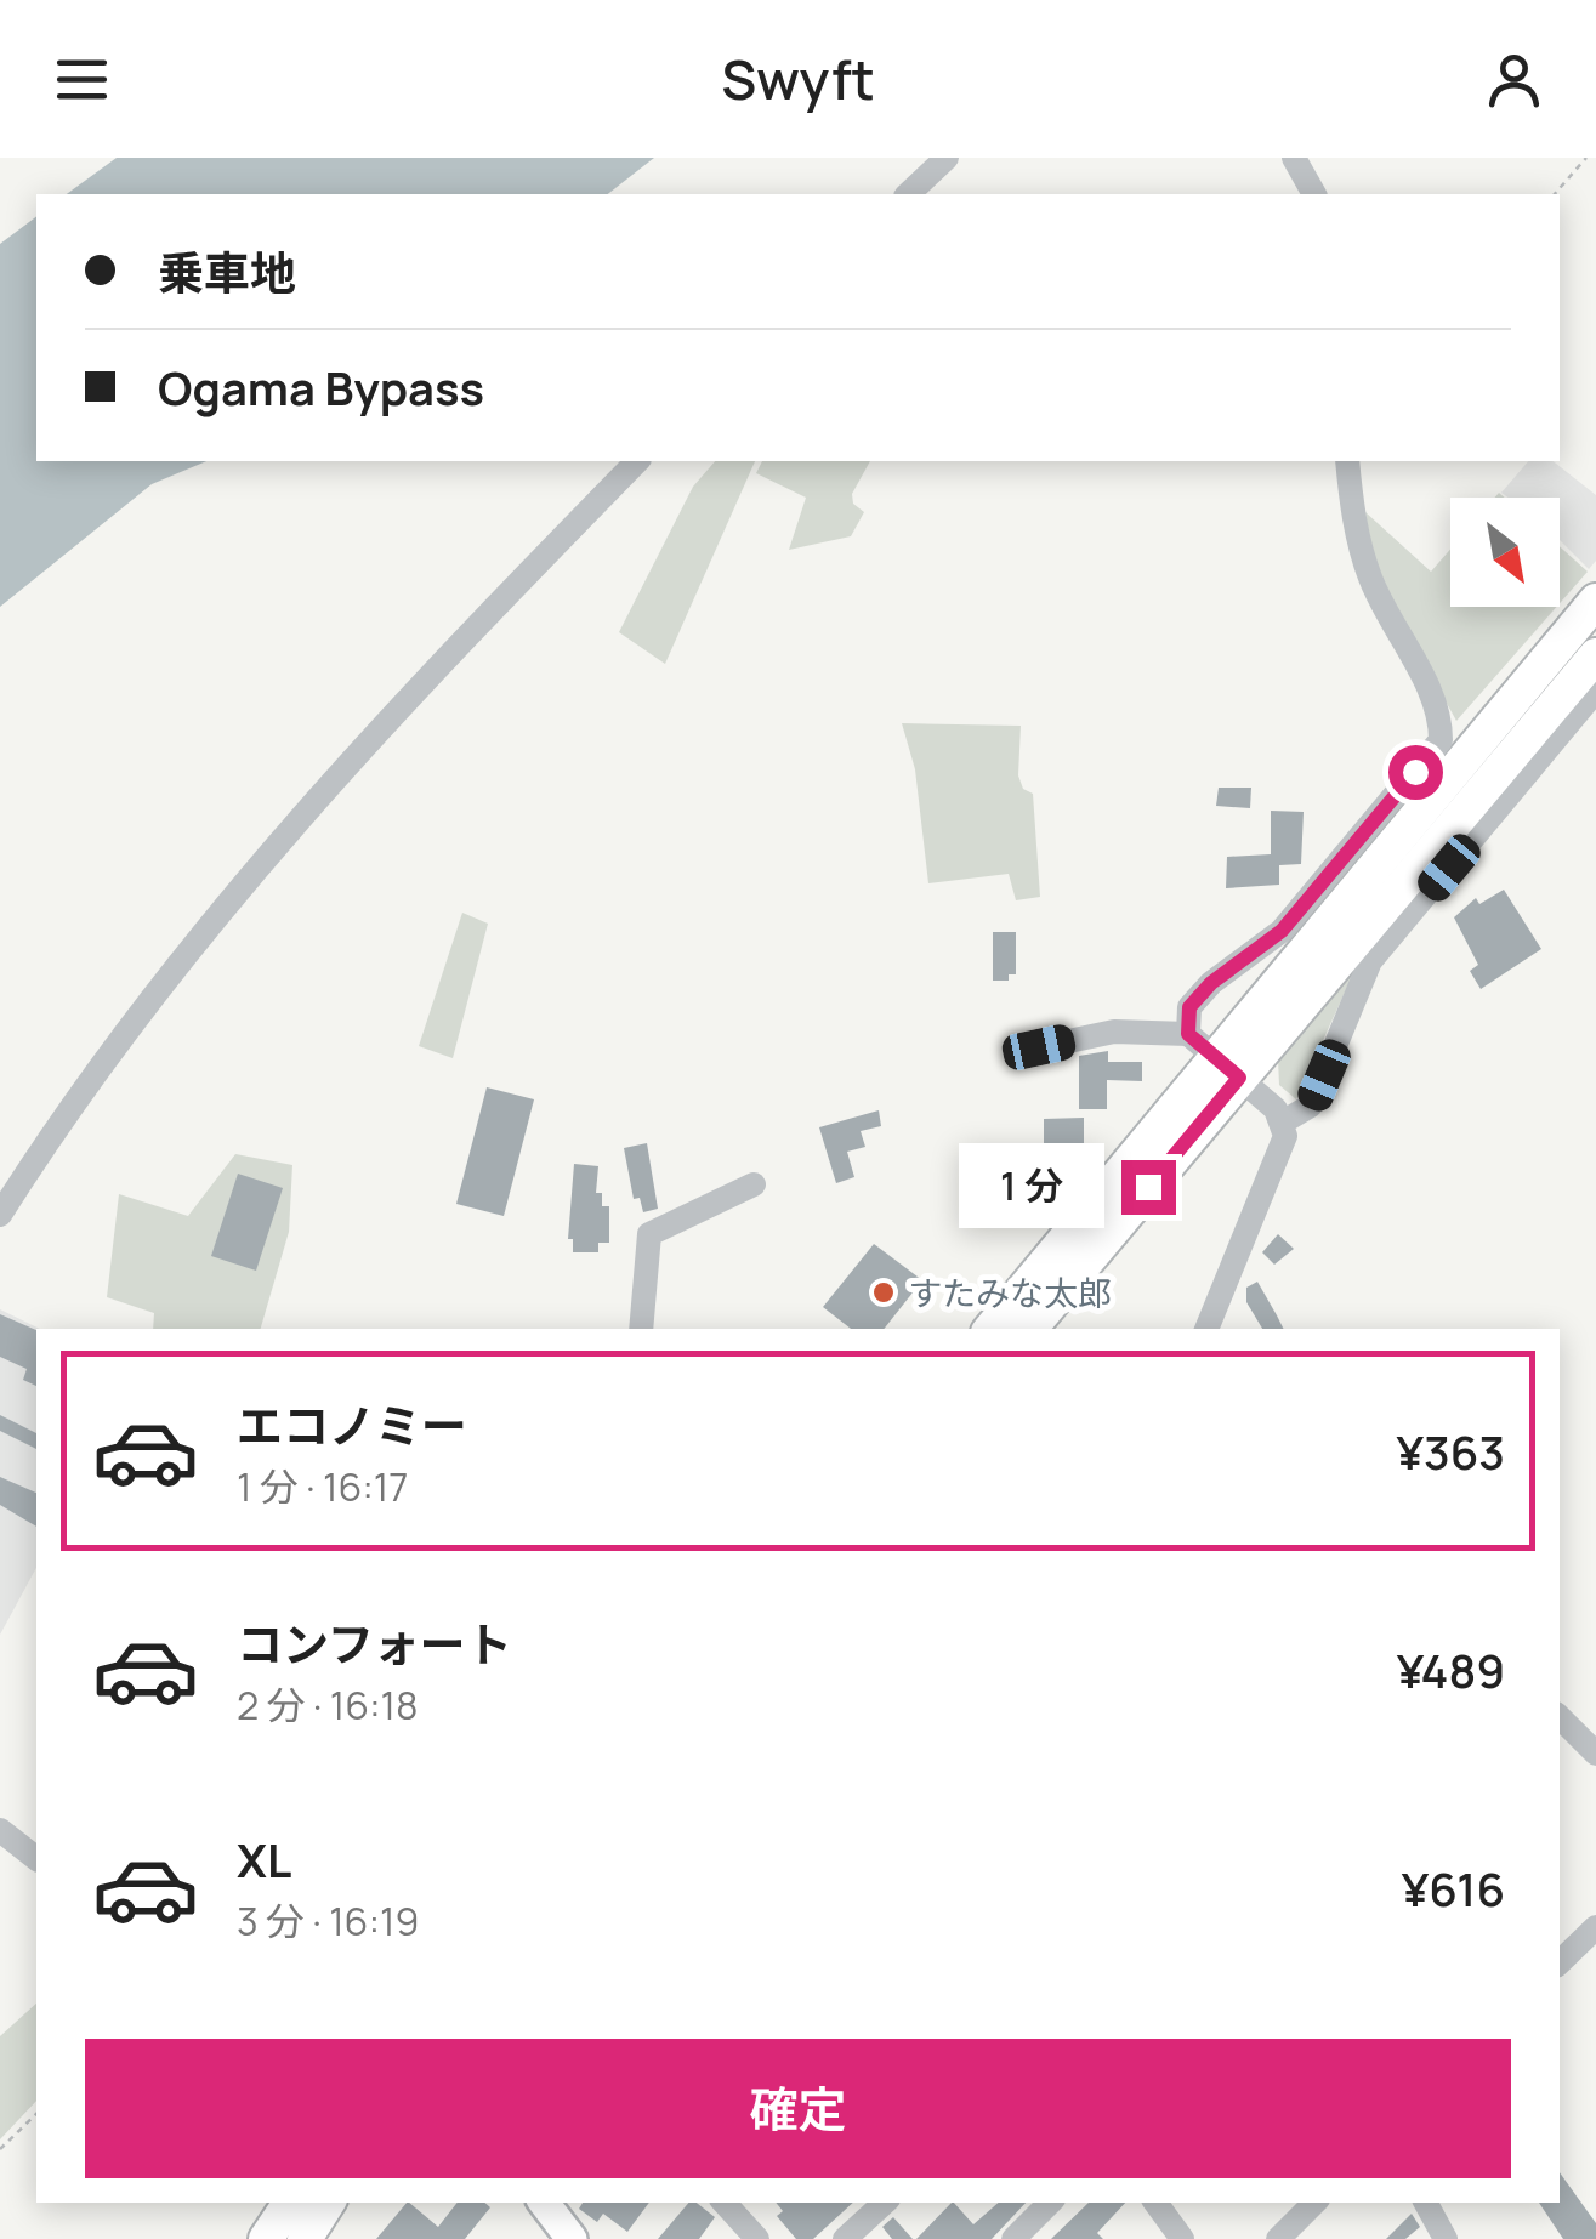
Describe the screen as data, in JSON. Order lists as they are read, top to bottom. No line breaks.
{"places":["すたみな太郎"],"north":"bottom right","page":{"header":"Swyft","banner":["乗車地","Ogama Bypass"],"bubble":"1 分","list":[{"name":"エコノミー","note":"1 分 · 16:17","value":"¥363"},{"name":"コンフォート","note":"2 分 · 16:18","value":"¥489"},{"name":"XL","note":"3 分 · 16:19","value":"¥616"}],"buttons":"確定"}}
